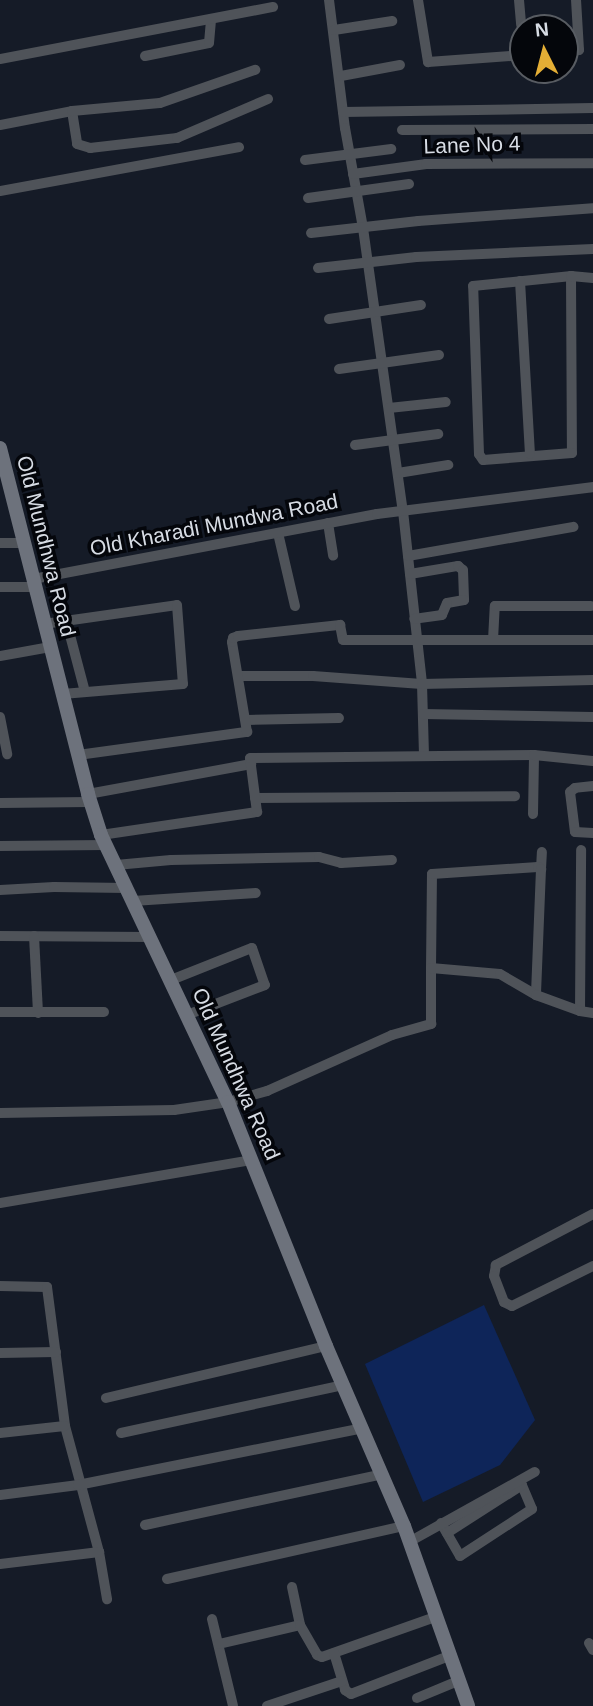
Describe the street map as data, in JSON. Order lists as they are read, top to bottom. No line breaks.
{"streets":{"street":["Lane No 4","Old Kharadi Mundwa Road","Old Mundhwa Road"]},"crossings":[["Old Kharadi Mundwa Road","Old Mundhwa Road"]],"north":"top"}
